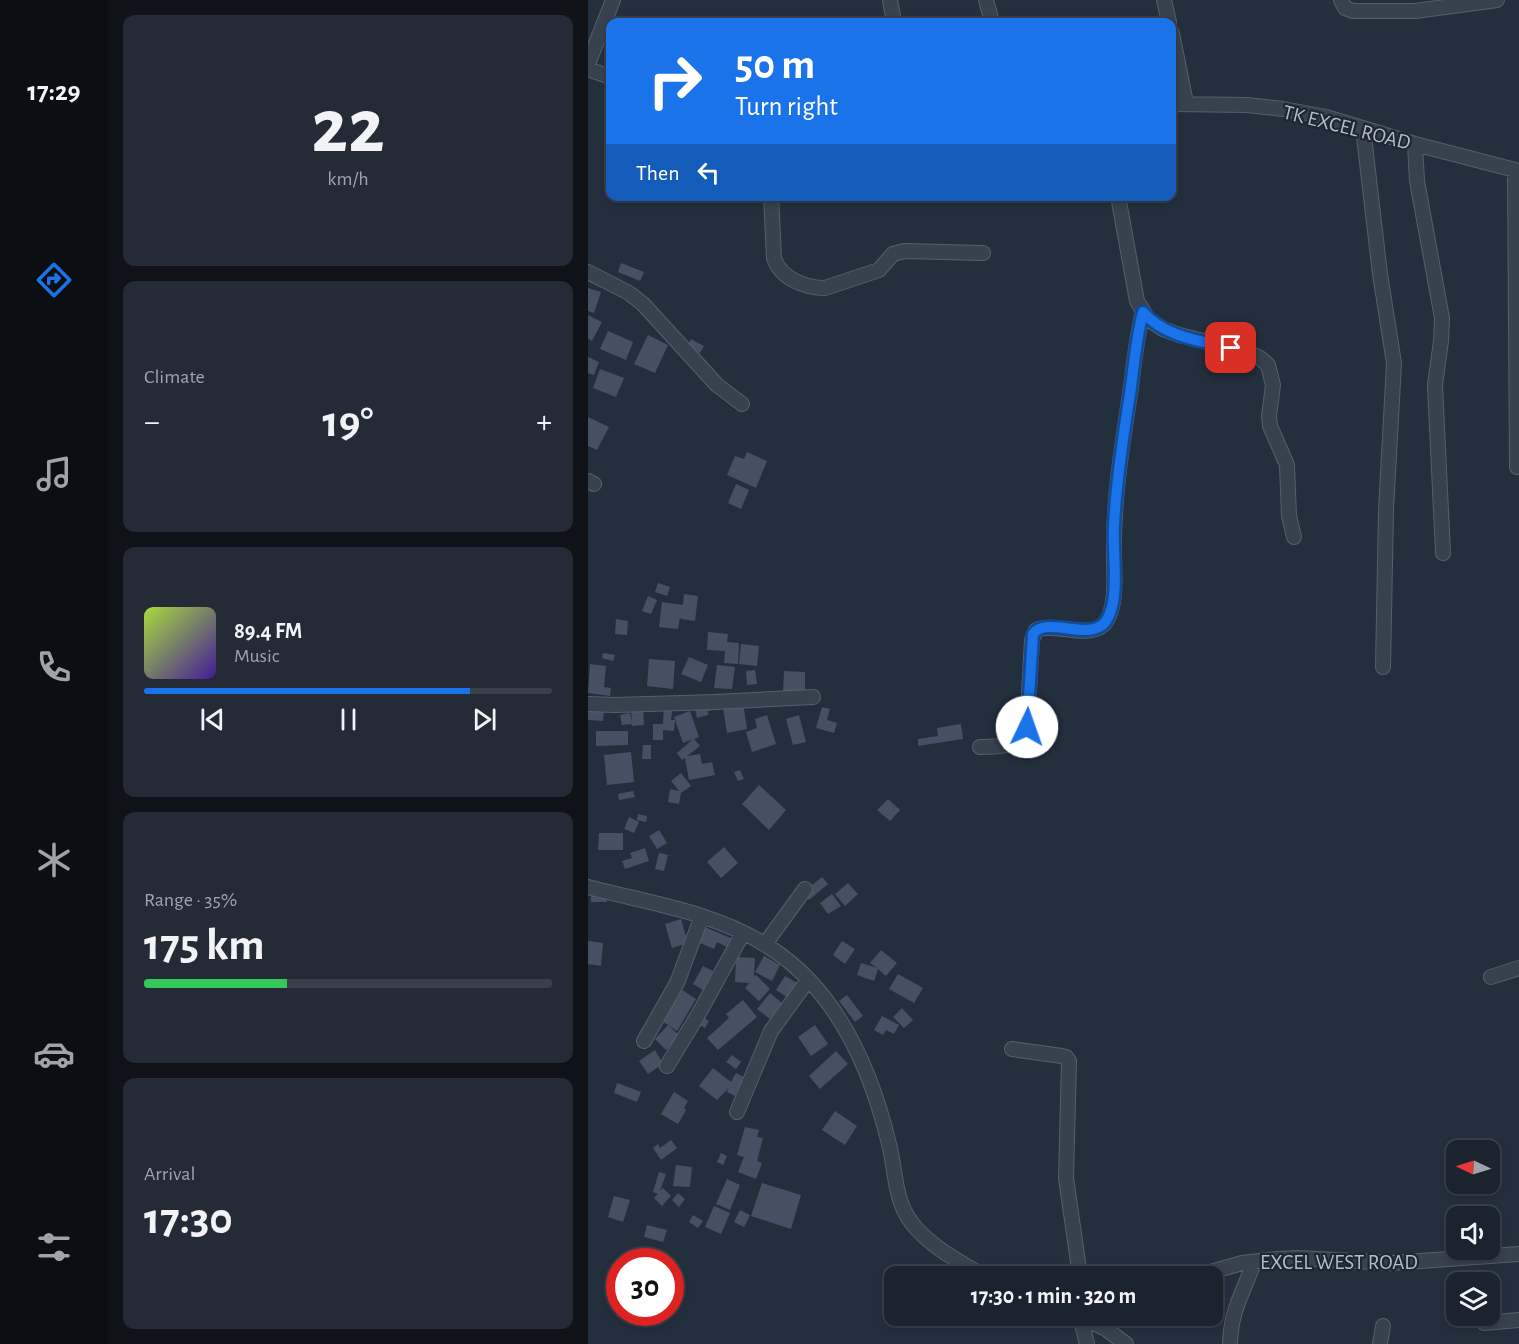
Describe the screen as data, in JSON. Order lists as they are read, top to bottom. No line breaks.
{"streets":{"street":["TK EXCEL ROAD","EXCEL WEST ROAD"]},"north":"left","page":{"tabs":"17:29","tile":[["22","km/h"],"Climate",["Range · 35%","175 km"],["Arrival","17:30"]],"turn":["50 m","Turn right"],"then":"Then","heat":["−","19°","+"],"song":["89.4 FM","Music"],"limit":"30","trip":"17:30 · 1 min · 320 m"}}
